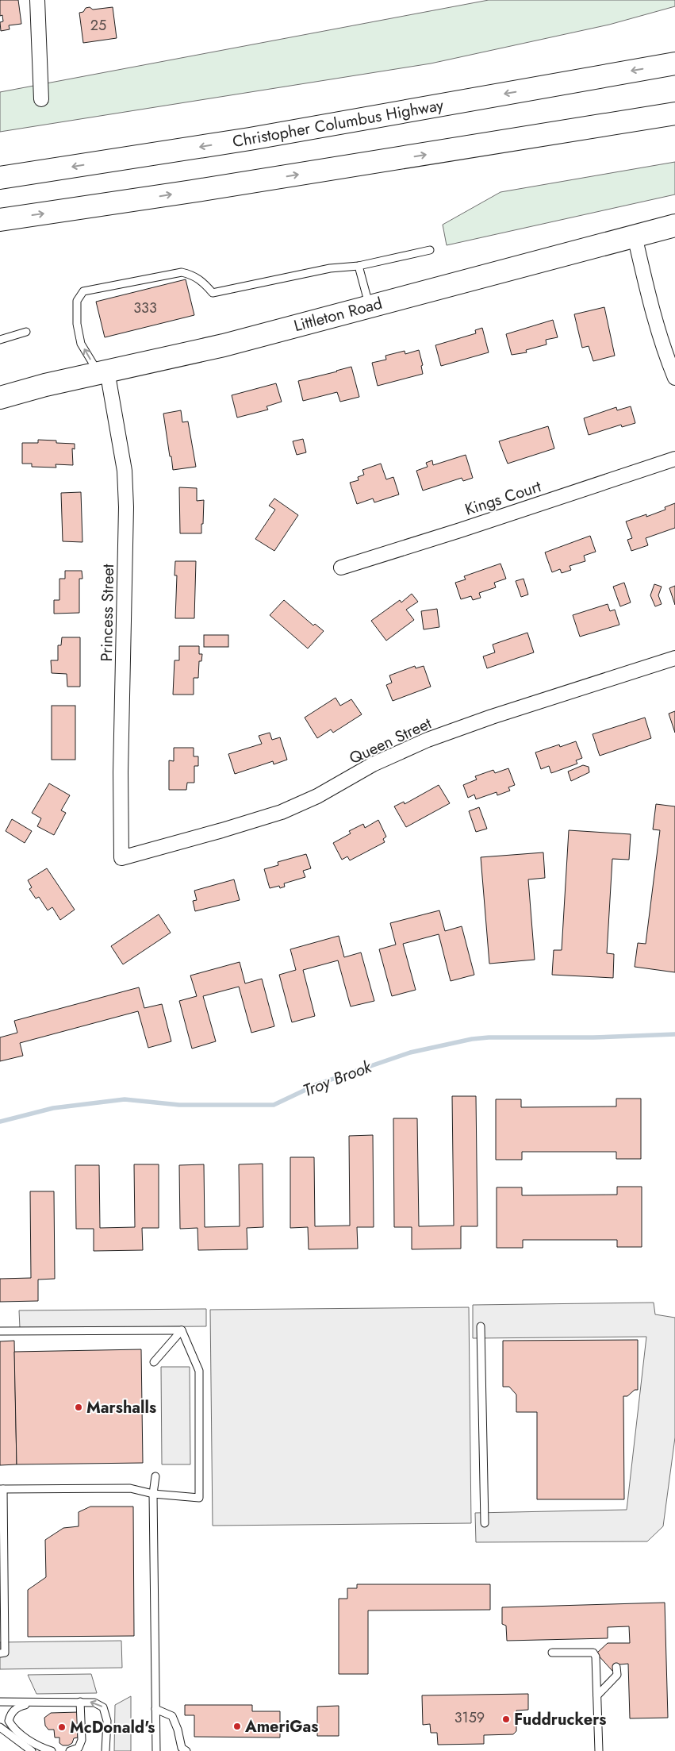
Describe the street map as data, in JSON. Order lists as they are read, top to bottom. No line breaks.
{"streets":{"main road":["Christopher Columbus Highway","Littleton Road"],"street":["Kings Court","Princess Street","Queen Street"]},"crossings":[["Littleton Road","Princess Street"],["Princess Street","Queen Street"]],"water":["Troy Brook"],"places":["Marshalls","Fuddruckers","AmeriGas","McDonald's"],"house_numbers":["25","333","3159"]}
